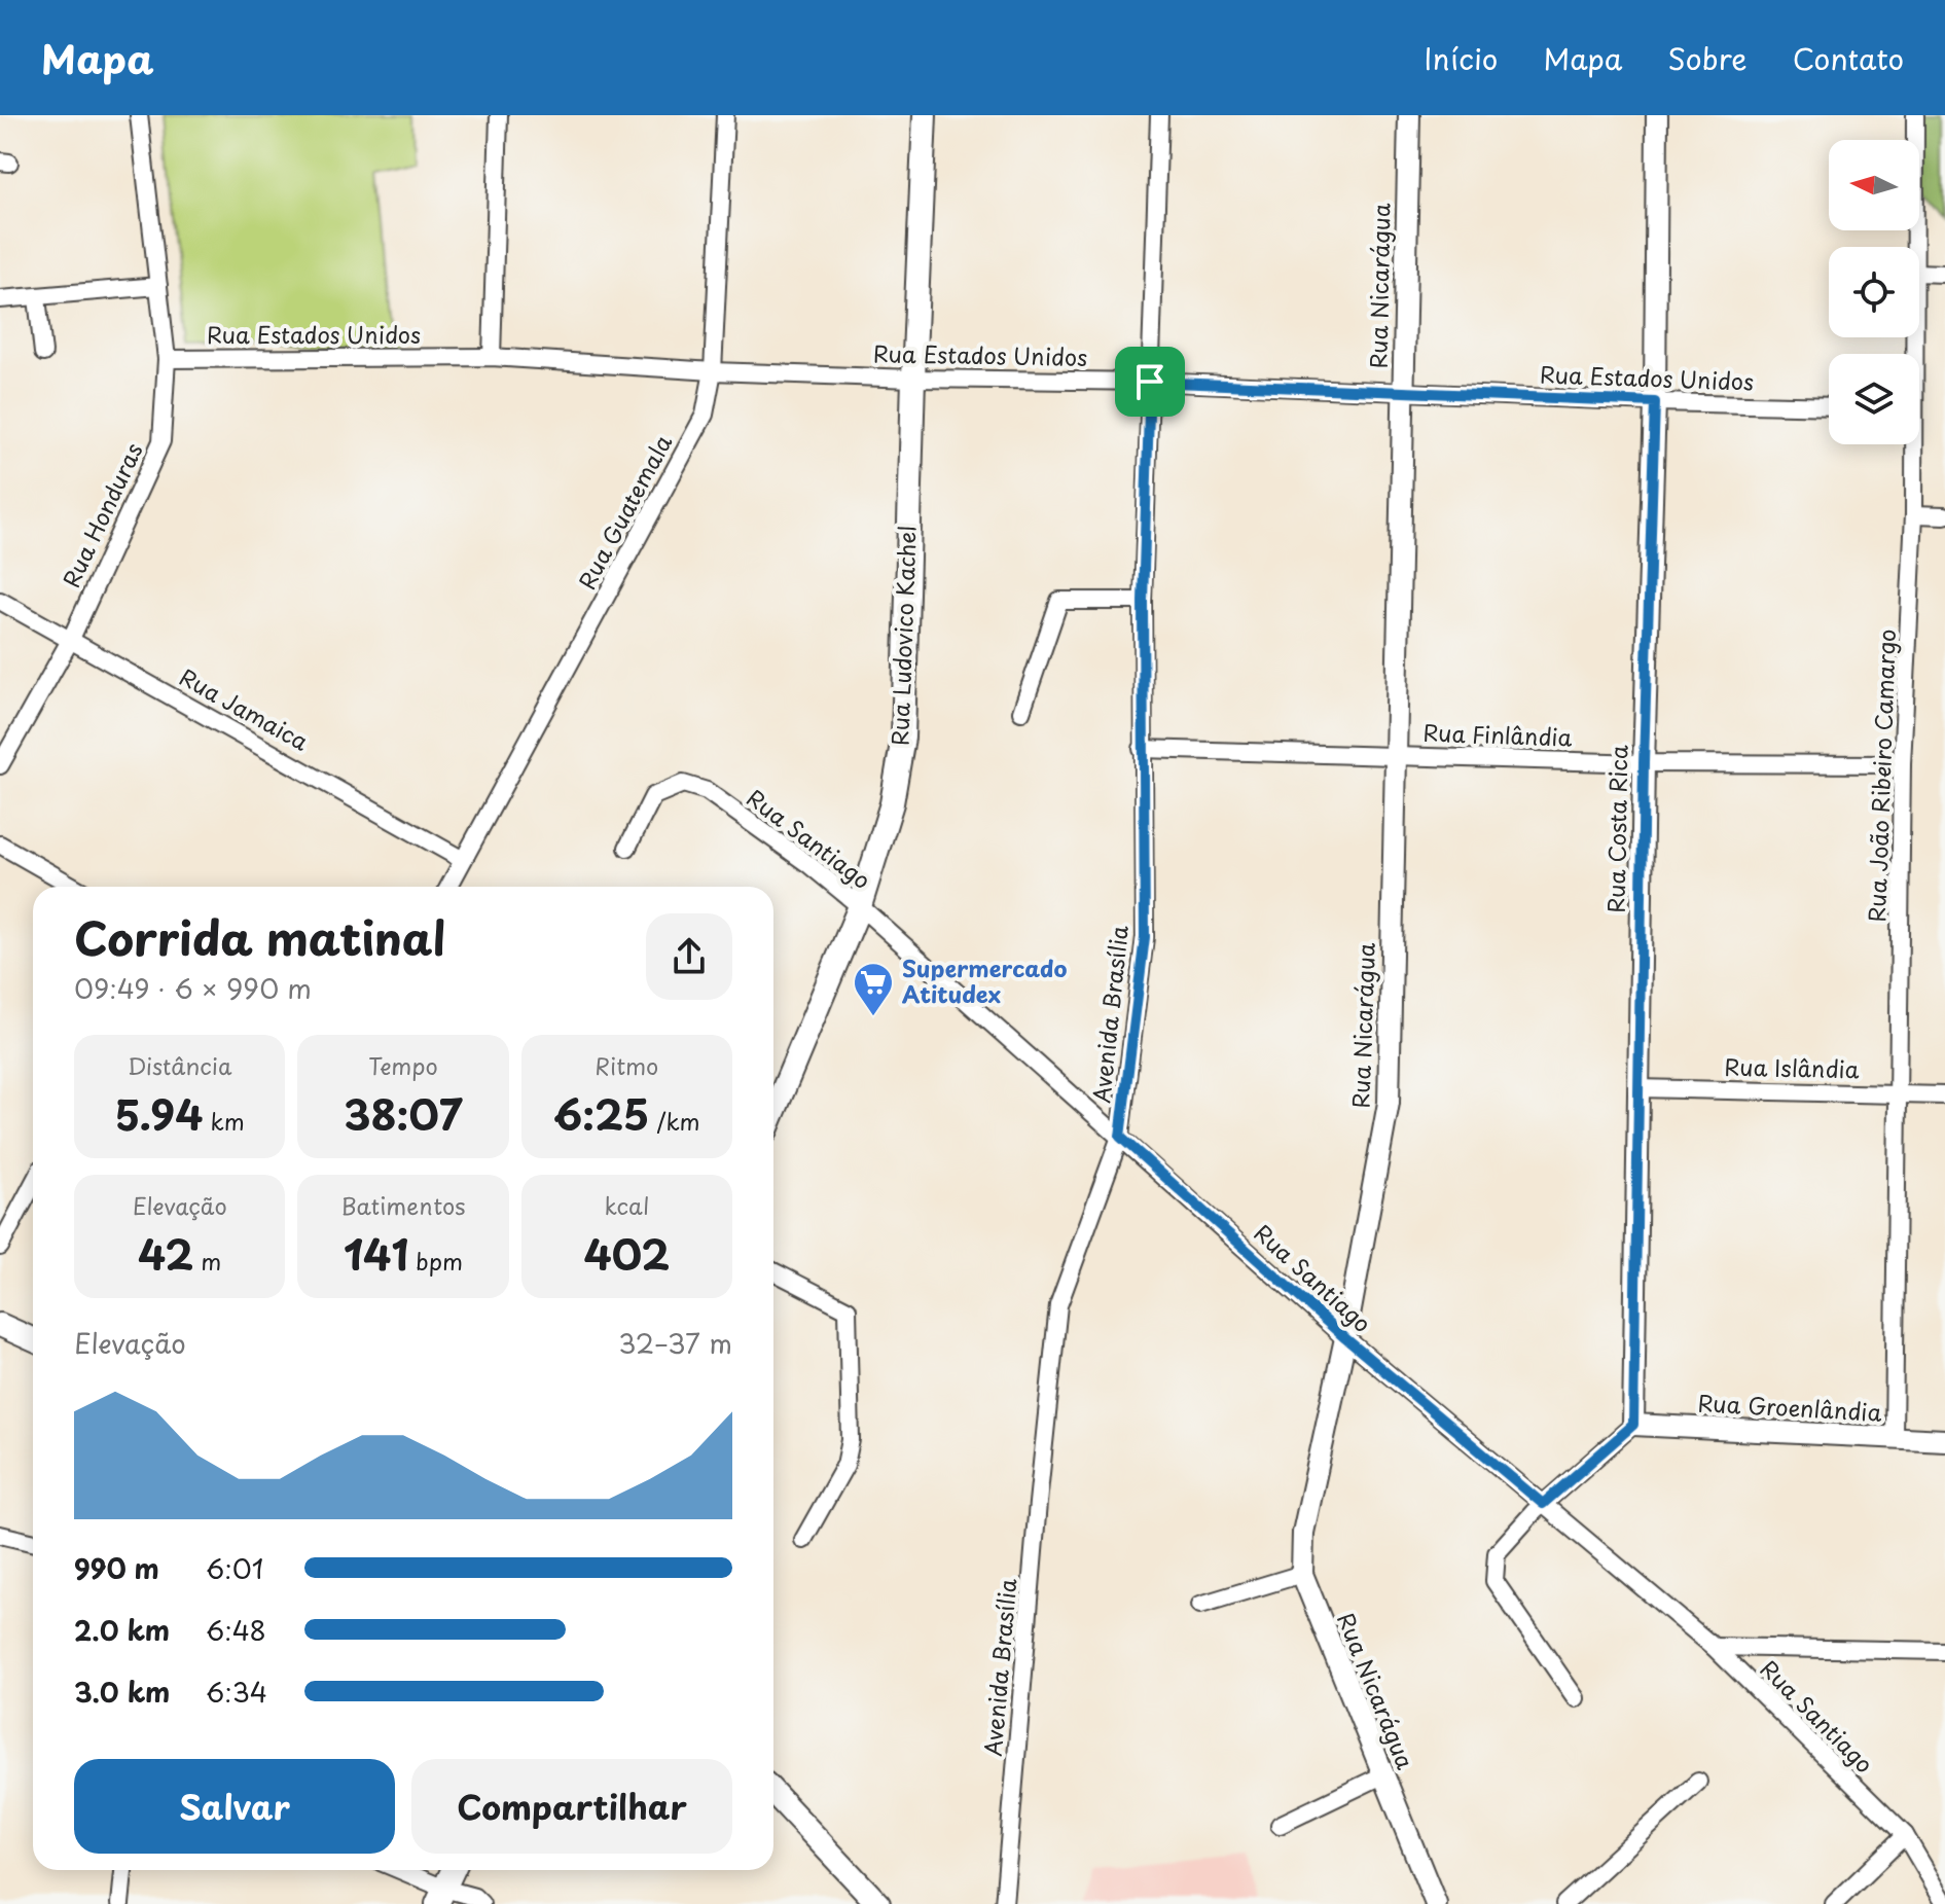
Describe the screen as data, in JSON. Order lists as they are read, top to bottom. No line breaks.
{"streets":{"main road":["Rua Ludovico Kachel"],"street":["Rua Nicarágua","Rua Estados Unidos","Rua Guatemala","Rua Honduras","Rua Jamaica","Rua Finlândia","Rua João Ribeiro Camargo","Rua Costa Rica","Rua Santiago","Avenida Brasília","Rua Islândia","Rua Groenlândia"]},"crossings":[["Rua Nicarágua","Rua Estados Unidos"],["Rua Nicarágua","Rua Finlândia"],["Rua Nicarágua","Rua Santiago"],["Rua Estados Unidos","Rua Guatemala"],["Rua Estados Unidos","Rua Honduras"],["Rua Estados Unidos","Rua Ludovico Kachel"],["Rua Estados Unidos","Rua Costa Rica"],["Rua Estados Unidos","Avenida Brasília"],["Rua Guatemala","Rua Jamaica"],["Rua Honduras","Rua Jamaica"],["Rua Ludovico Kachel","Rua Santiago"],["Rua Finlândia","Rua João Ribeiro Camargo"],["Rua Finlândia","Rua Costa Rica"],["Rua Finlândia","Avenida Brasília"],["Rua João Ribeiro Camargo","Rua Islândia"],["Rua João Ribeiro Camargo","Rua Groenlândia"],["Rua Costa Rica","Rua Islândia"],["Rua Costa Rica","Rua Groenlândia"],["Rua Santiago","Avenida Brasília"]],"places":{"supermarket":["Supermercado Atitudex"]},"north":"left","page":{"header":"Mapa","nav":["Início","Mapa","Sobre","Contato"],"heading":["Corrida matinal","09:49 · 6 × 990 m"],"stats":[["Distância","5.94 km"],["Tempo","38:07"],["Ritmo","6:25 /km"],["Elevação","42 m"],["Batimentos","141 bpm"],["kcal","402"]],"chart":["Elevação","32–37 m"],"list":[{"name":"990 m","note":"6:01"},{"name":"2.0 km","note":"6:48"},{"name":"3.0 km","note":"6:34"}],"buttons":["Salvar","Compartilhar"]}}
